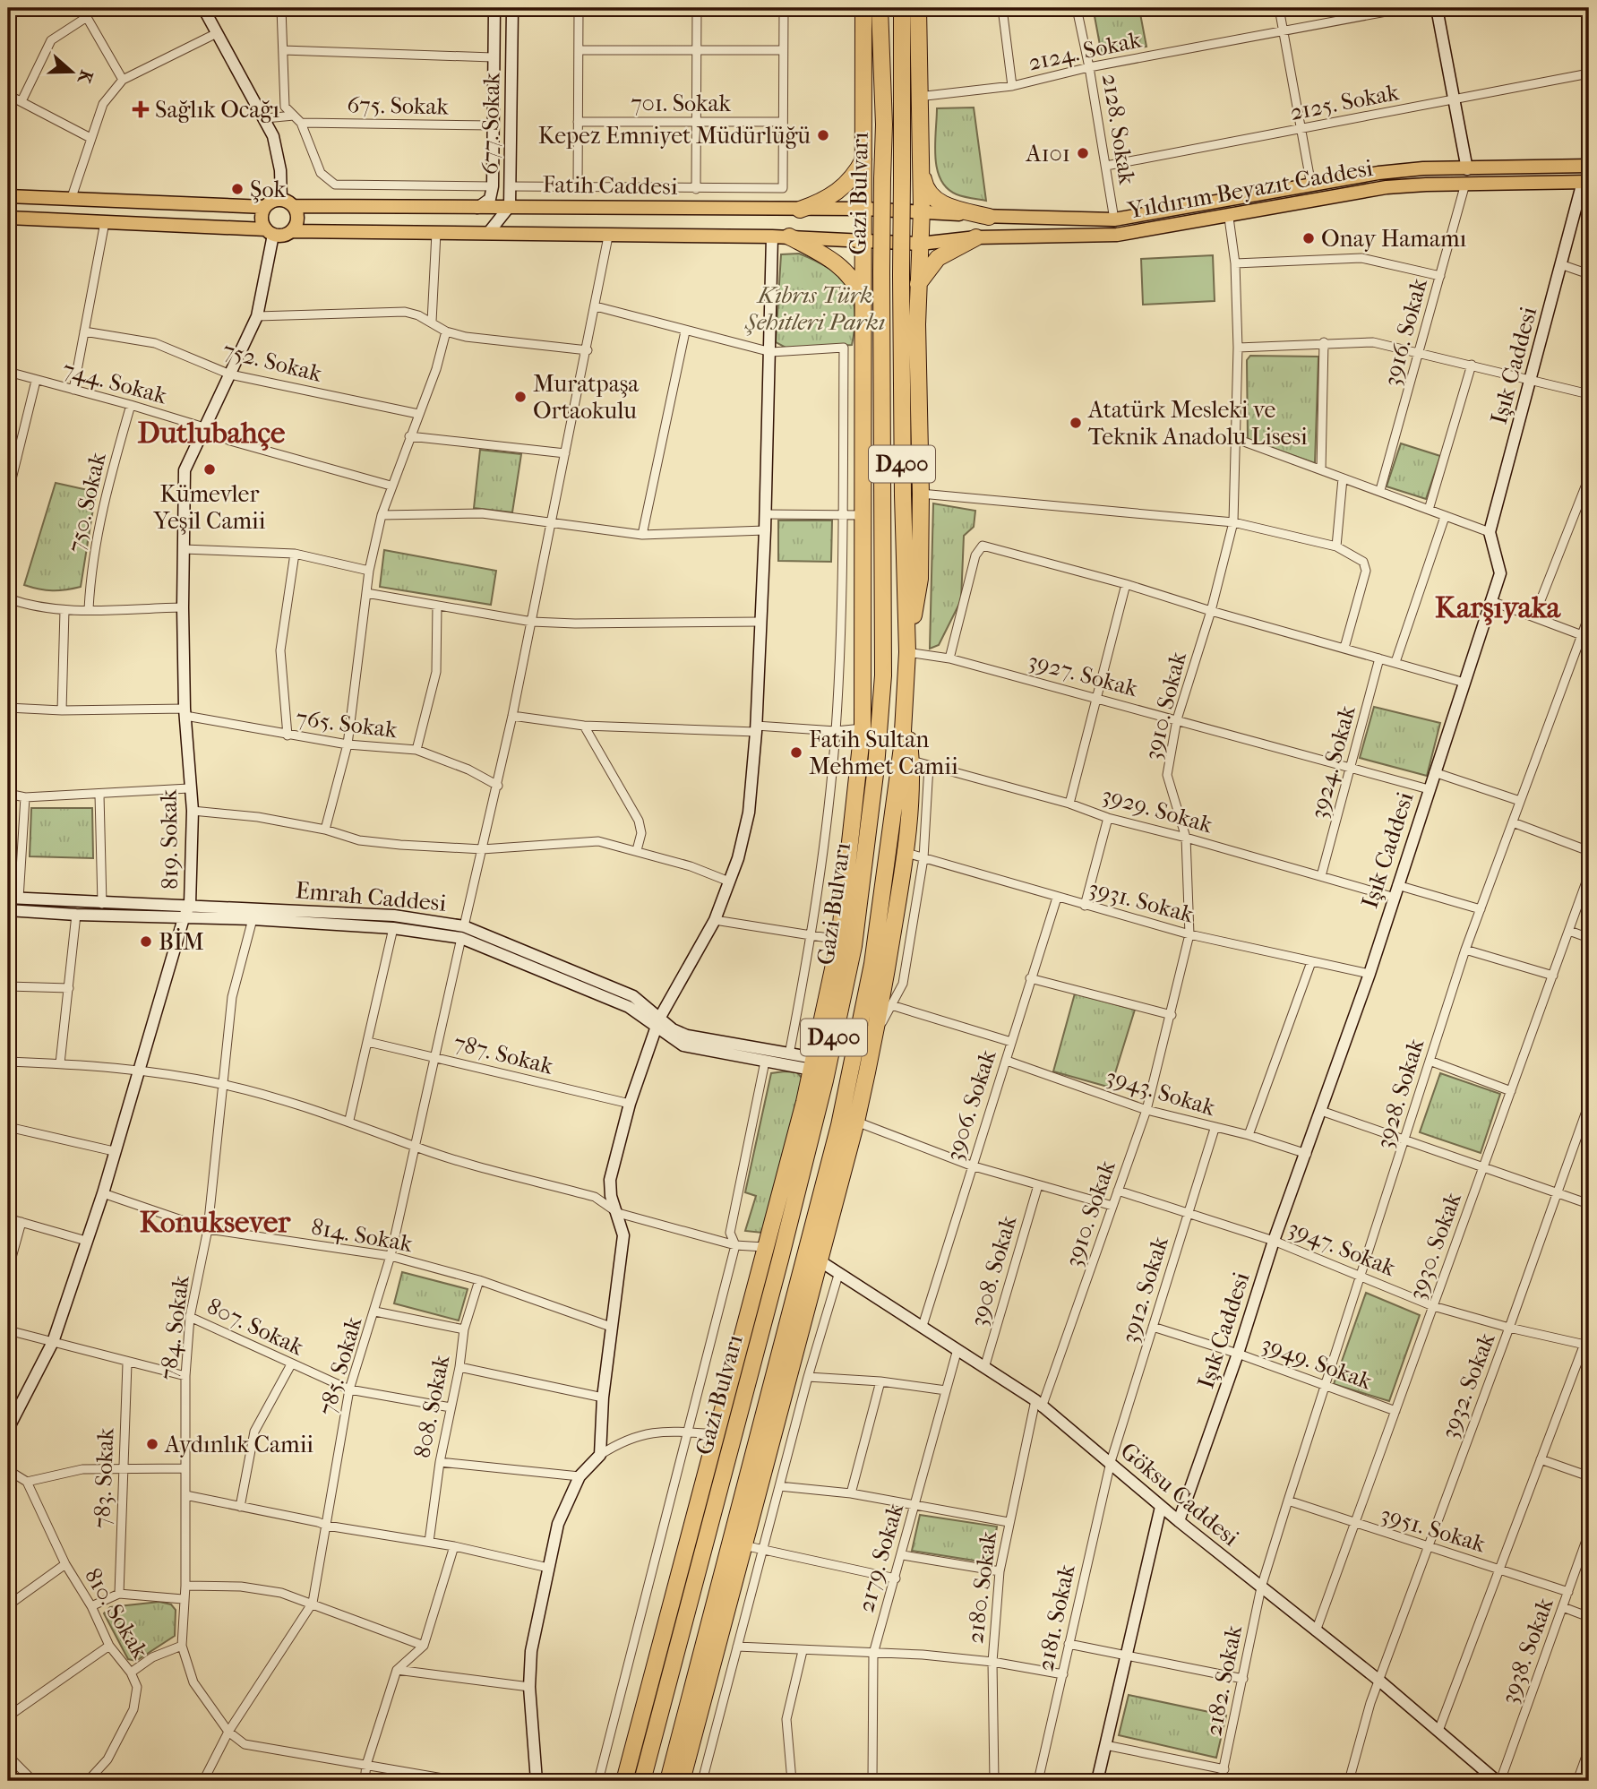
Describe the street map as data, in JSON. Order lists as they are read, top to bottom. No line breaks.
{"streets":{"highway":["Gazi Bulvarı","D400"],"main road":["Fatih Caddesi","Yıldırım Beyazıt Caddesi"],"street":["2124. Sokak","2125. Sokak","701. Sokak","675. Sokak","677. Sokak","2128. Sokak","3916. Sokak","752. Sokak","Işık Caddesi","744. Sokak","750. Sokak","3927. Sokak","3910. Sokak","765. Sokak","3924. Sokak","3929. Sokak","819. Sokak","Emrah Caddesi","3931. Sokak","787. Sokak","3943. Sokak","3928. Sokak","3906. Sokak","814. Sokak","3930. Sokak","3947. Sokak","3908. Sokak","3912. Sokak","807. Sokak","784. Sokak","3949. Sokak","785. Sokak","3932. Sokak","808. Sokak","783. Sokak","Göksu Caddesi","3951. Sokak","2179. Sokak","2180. Sokak","810. Sokak","2181. Sokak","3938. Sokak","2182. Sokak"]},"crossings":[["2124. Sokak","2128. Sokak"],["2125. Sokak","2128. Sokak"],["675. Sokak","677. Sokak"],["677. Sokak","Fatih Caddesi"],["2128. Sokak","Yıldırım Beyazıt Caddesi"],["Fatih Caddesi","Yıldırım Beyazıt Caddesi"],["Fatih Caddesi","819. Sokak"],["Yıldırım Beyazıt Caddesi","3916. Sokak"],["Yıldırım Beyazıt Caddesi","Işık Caddesi"],["Yıldırım Beyazıt Caddesi","3910. Sokak"],["Gazi Bulvarı","3927. Sokak"],["752. Sokak","819. Sokak"],["Işık Caddesi","3927. Sokak"],["Işık Caddesi","3929. Sokak"],["Işık Caddesi","3931. Sokak"],["Işık Caddesi","3943. Sokak"],["Işık Caddesi","3947. Sokak"],["Işık Caddesi","3949. Sokak"],["Işık Caddesi","Göksu Caddesi"],["744. Sokak","750. Sokak"],["744. Sokak","819. Sokak"],["3927. Sokak","3910. Sokak"],["3927. Sokak","3924. Sokak"],["3910. Sokak","3929. Sokak"],["3910. Sokak","3931. Sokak"],["3910. Sokak","3943. Sokak"],["3910. Sokak","3947. Sokak"],["3910. Sokak","Göksu Caddesi"],["3910. Sokak","2180. Sokak"],["765. Sokak","819. Sokak"],["765. Sokak","785. Sokak"],["3924. Sokak","3929. Sokak"],["819. Sokak","Emrah Caddesi"],["819. Sokak","814. Sokak"],["Emrah Caddesi","784. Sokak"],["Emrah Caddesi","785. Sokak"],["3931. Sokak","3906. Sokak"],["787. Sokak","785. Sokak"],["3943. Sokak","3906. Sokak"],["3943. Sokak","3912. Sokak"],["3928. Sokak","3947. Sokak"],["3928. Sokak","3949. Sokak"],["3928. Sokak","Göksu Caddesi"],["3928. Sokak","3951. Sokak"],["3928. Sokak","2182. Sokak"],["3906. Sokak","Göksu Caddesi"],["814. Sokak","784. Sokak"],["814. Sokak","785. Sokak"],["814. Sokak","808. Sokak"],["3930. Sokak","3947. Sokak"],["3930. Sokak","3949. Sokak"],["3930. Sokak","Göksu Caddesi"],["3930. Sokak","3951. Sokak"],["3947. Sokak","3912. Sokak"],["3947. Sokak","3932. Sokak"],["3908. Sokak","Göksu Caddesi"],["3912. Sokak","3949. Sokak"],["3912. Sokak","Göksu Caddesi"],["3912. Sokak","2181. Sokak"],["807. Sokak","784. Sokak"],["807. Sokak","785. Sokak"],["807. Sokak","808. Sokak"],["784. Sokak","785. Sokak"],["3932. Sokak","Göksu Caddesi"],["3932. Sokak","3951. Sokak"],["Göksu Caddesi","2179. Sokak"],["Göksu Caddesi","2180. Sokak"],["Göksu Caddesi","2181. Sokak"],["Göksu Caddesi","3938. Sokak"],["Göksu Caddesi","2182. Sokak"],["3951. Sokak","3938. Sokak"]],"districts":["Dutlubahçe","Karşıyaka","Konuksever"],"parks":["Kıbrıs Türk Şehitleri Parkı"],"places":{"health":["Sağlık Ocağı"],"other":["Kepez Emniyet Müdürlüğü","A101","Şok","Onay Hamamı","Muratpaşa Ortaokulu","Atatürk Mesleki ve Teknik Anadolu Lisesi","Kümevler Yeşil Camii","Fatih Sultan Mehmet Camii","BİM","Aydınlık Camii"]},"north":"right"}
